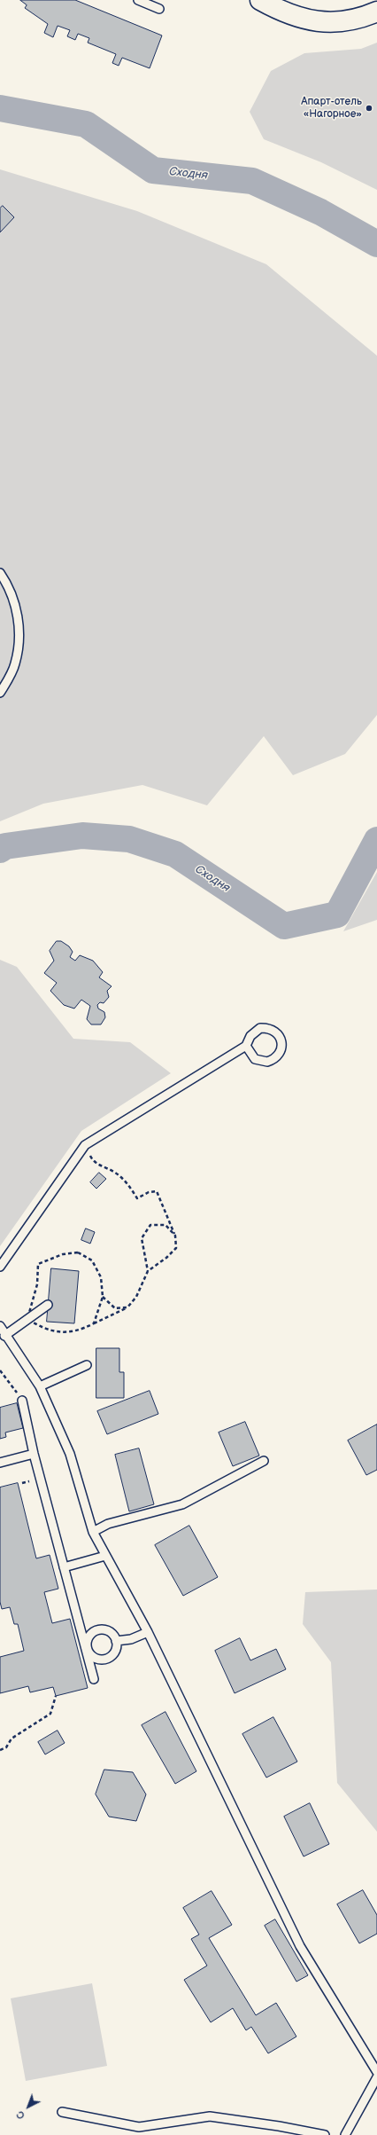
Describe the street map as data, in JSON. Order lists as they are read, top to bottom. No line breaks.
{"water":["Сходня"],"places":["Апарт-отель «Нагорное»"],"north":"bottom left"}
